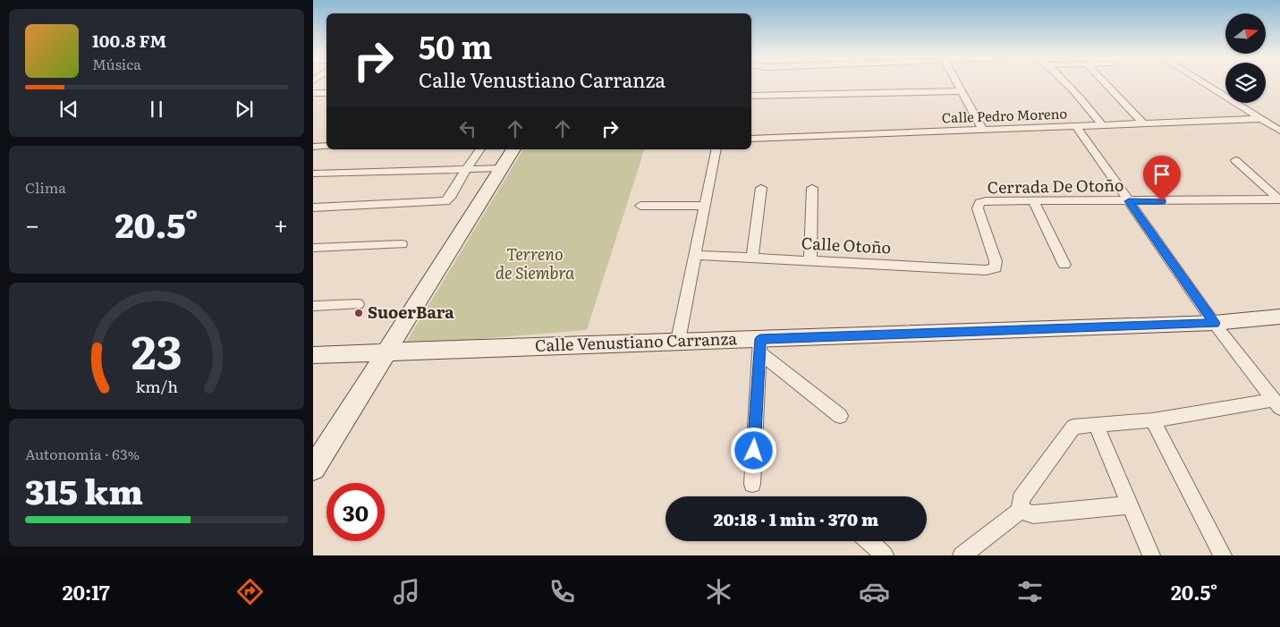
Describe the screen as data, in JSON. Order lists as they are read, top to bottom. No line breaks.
{"streets":{"street":["Calle Pedro Moreno","Cerrada De Otoño","Calle Otoño","Calle Venustiano Carranza"]},"crossings":[["Cerrada De Otoño","Calle Otoño"]],"parks":["Terreno de Siembra"],"places":["SuoerBara"],"north":"right","page":{"turn":["50 m","Calle Venustiano Carranza"],"song":["100.8 FM","Música"],"tile":["Clima",["Autonomía · 63%","315 km"]],"heat":["−","20.5°","+"],"limit":"30","trip":"20:18 · 1 min · 370 m","tabs":["20:17","20.5°"],"gauge":["23","km/h"]}}
